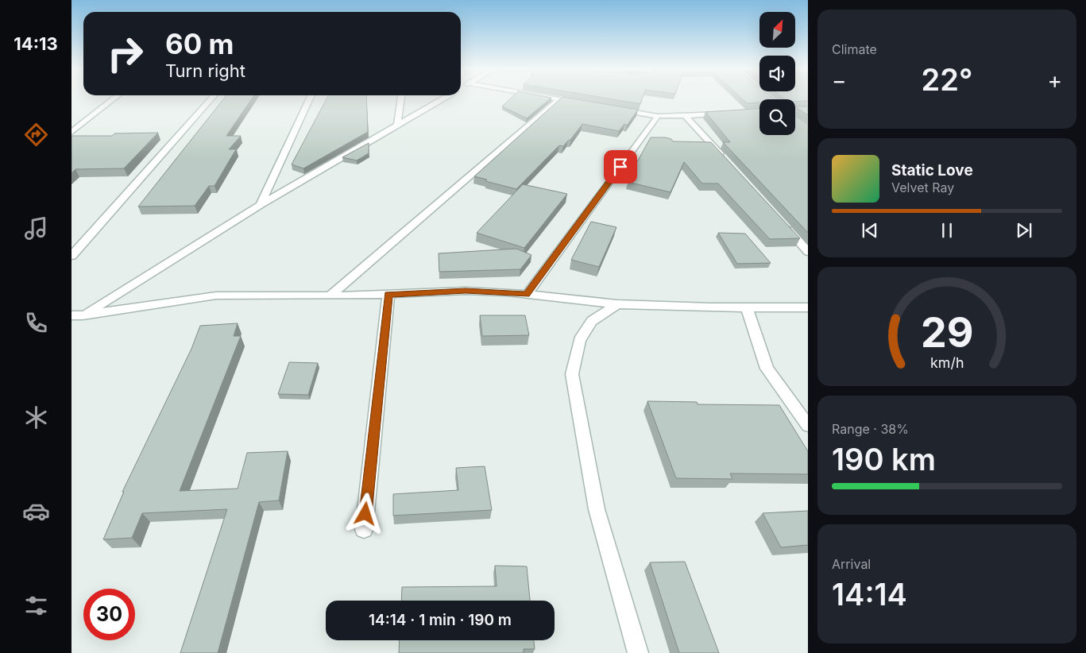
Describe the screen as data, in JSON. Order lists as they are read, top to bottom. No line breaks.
{"north":"top right","page":{"tabs":"14:13","tile":["Climate",["Range · 38%","190 km"],["Arrival","14:14"]],"turn":["60 m","Turn right"],"heat":["−","22°","+"],"song":["Static Love","Velvet Ray"],"limit":"30","trip":"14:14 · 1 min · 190 m","gauge":["29","km/h"]}}
